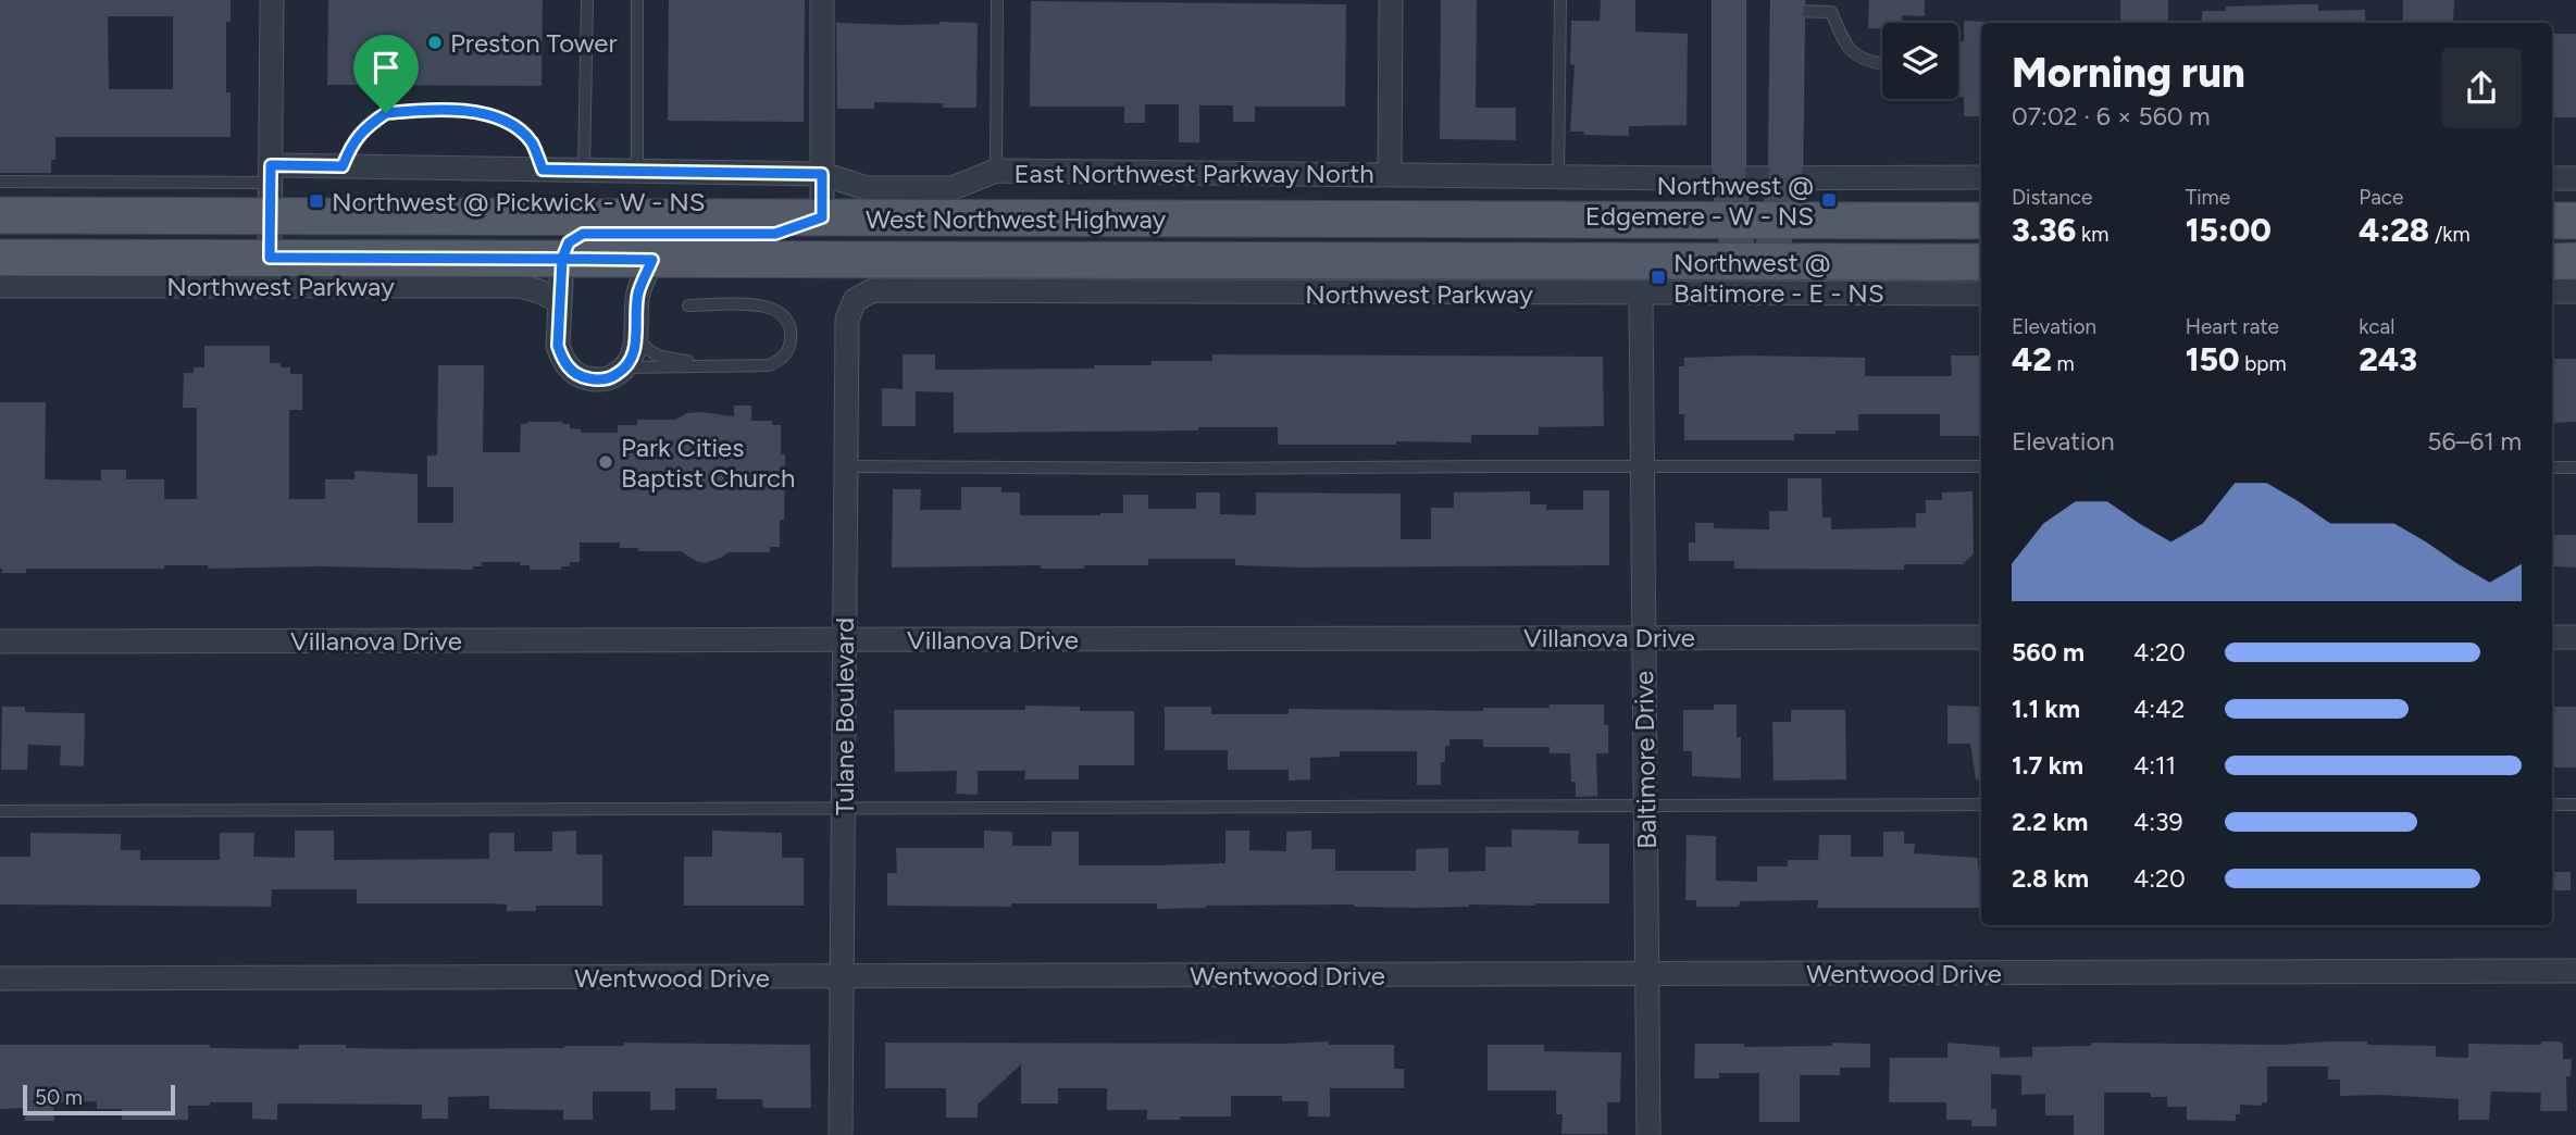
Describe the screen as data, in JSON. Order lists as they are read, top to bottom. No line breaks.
{"streets":{"main road":["West Northwest Highway"],"street":["East Northwest Parkway North","Northwest Parkway","Villanova Drive","Tulane Boulevard","Baltimore Drive","Wentwood Drive"]},"crossings":[["East Northwest Parkway North","West Northwest Highway"],["Northwest Parkway","Tulane Boulevard"],["Northwest Parkway","Baltimore Drive"],["Villanova Drive","Tulane Boulevard"],["Villanova Drive","Baltimore Drive"],["Tulane Boulevard","Wentwood Drive"],["Baltimore Drive","Wentwood Drive"]],"places":{"other":["Preston Tower","Park Cities Baptist Church"],"transit":["Northwest @ Edgemere - W - NS","Northwest @ Pickwick - W - NS","Northwest @ Baltimore - E - NS"]},"scale_bar":"50 m","page":{"heading":["Morning run","07:02 · 6 × 560 m"],"stats":[["Distance","3.36 km"],["Time","15:00"],["Pace","4:28 /km"],["Elevation","42 m"],["Heart rate","150 bpm"],["kcal","243"]],"chart":["Elevation","56–61 m"],"list":[{"name":"560 m","note":"4:20"},{"name":"1.1 km","note":"4:42"},{"name":"1.7 km","note":"4:11"},{"name":"2.2 km","note":"4:39"},{"name":"2.8 km","note":"4:20"}],"scale":"50 m"}}
